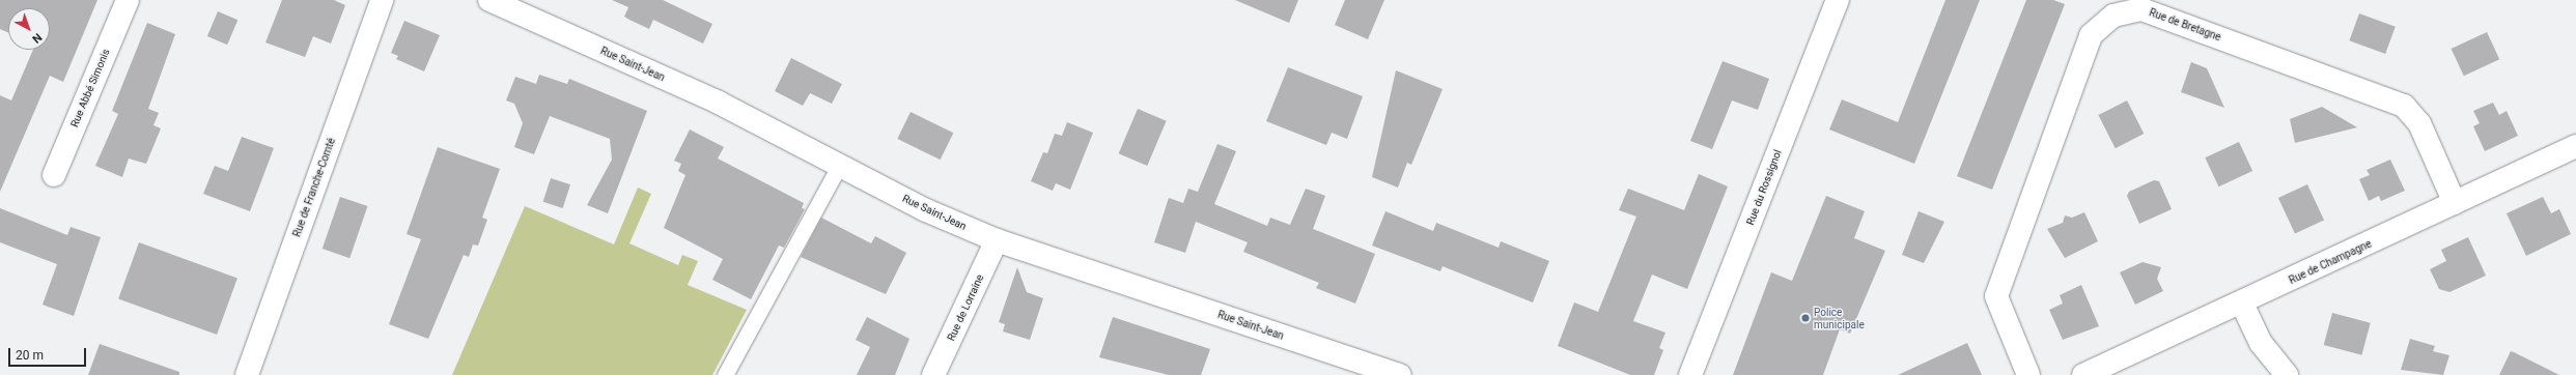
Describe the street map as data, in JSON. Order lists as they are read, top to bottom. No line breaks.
{"streets":{"street":["Rue de Bretagne","Rue Saint-Jean","Rue Abbé Simonis","Rue de Franche-Comté","Rue du Rossignol","Rue de Champagne","Rue de Lorraine"]},"crossings":[["Rue de Bretagne","Rue de Champagne"],["Rue Saint-Jean","Rue de Lorraine"]],"places":["Police municipale"],"scale_bar":"20 m","north":"bottom right"}
